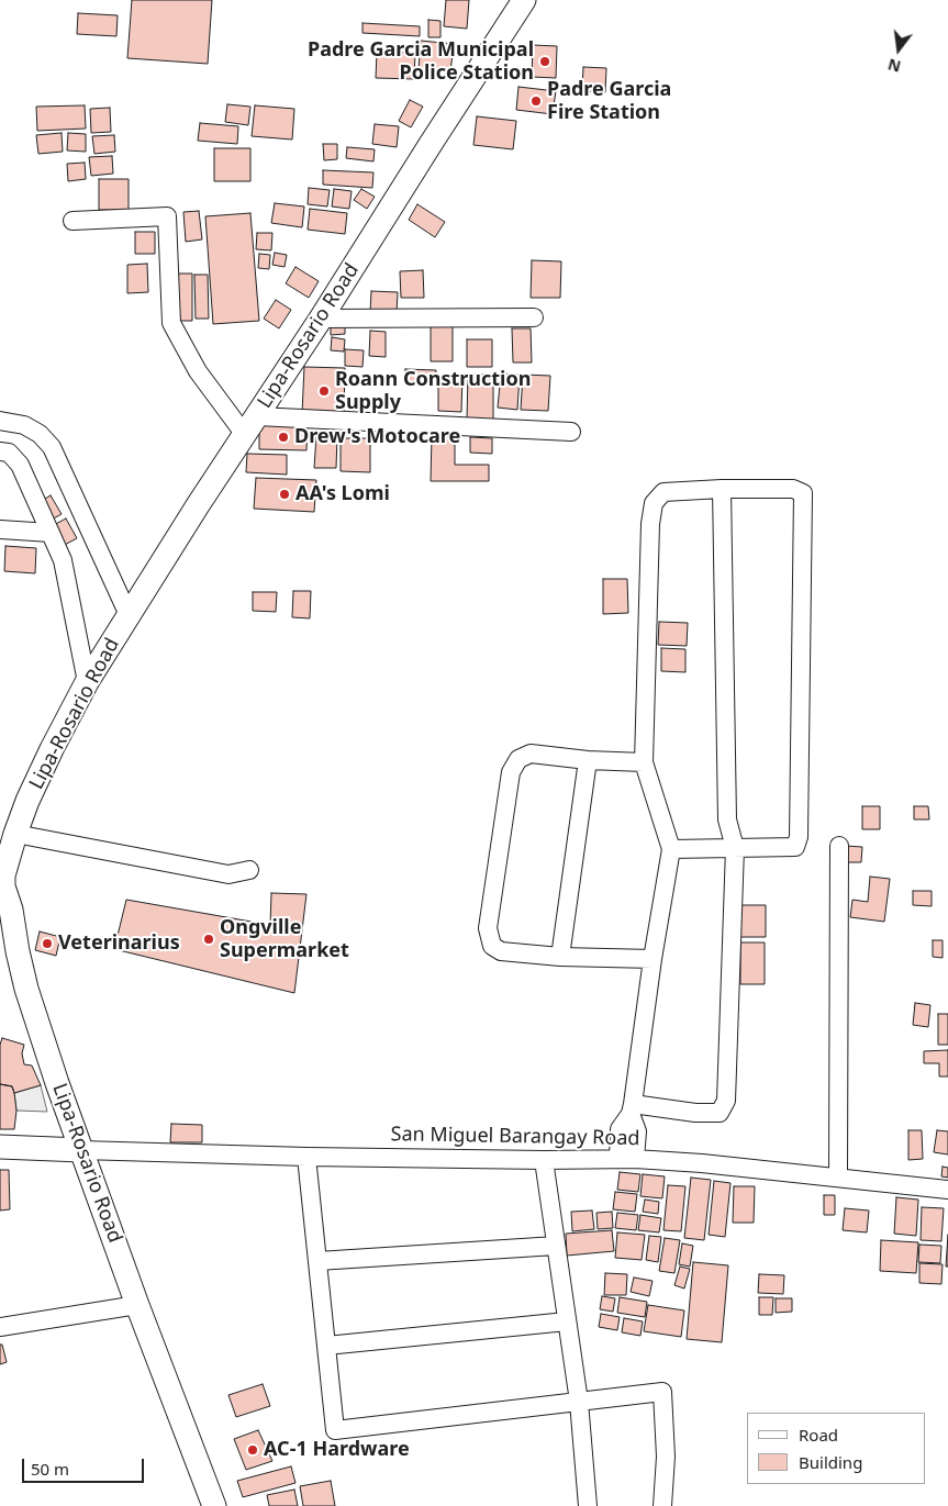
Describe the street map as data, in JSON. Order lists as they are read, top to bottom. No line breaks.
{"streets":{"main road":["Lipa-Rosario Road"],"street":["San Miguel Barangay Road"]},"crossings":[["Lipa-Rosario Road","San Miguel Barangay Road"]],"places":["Padre Garcia Municipal Police Station","Padre Garcia Fire Station","Roann Construction Supply","Drew's Motocare","AA's Lomi","Ongville Supermarket","Veterinarius","AC-1 Hardware"],"legend":["Road","Building"],"scale_bar":"50 m","north":"bottom"}
